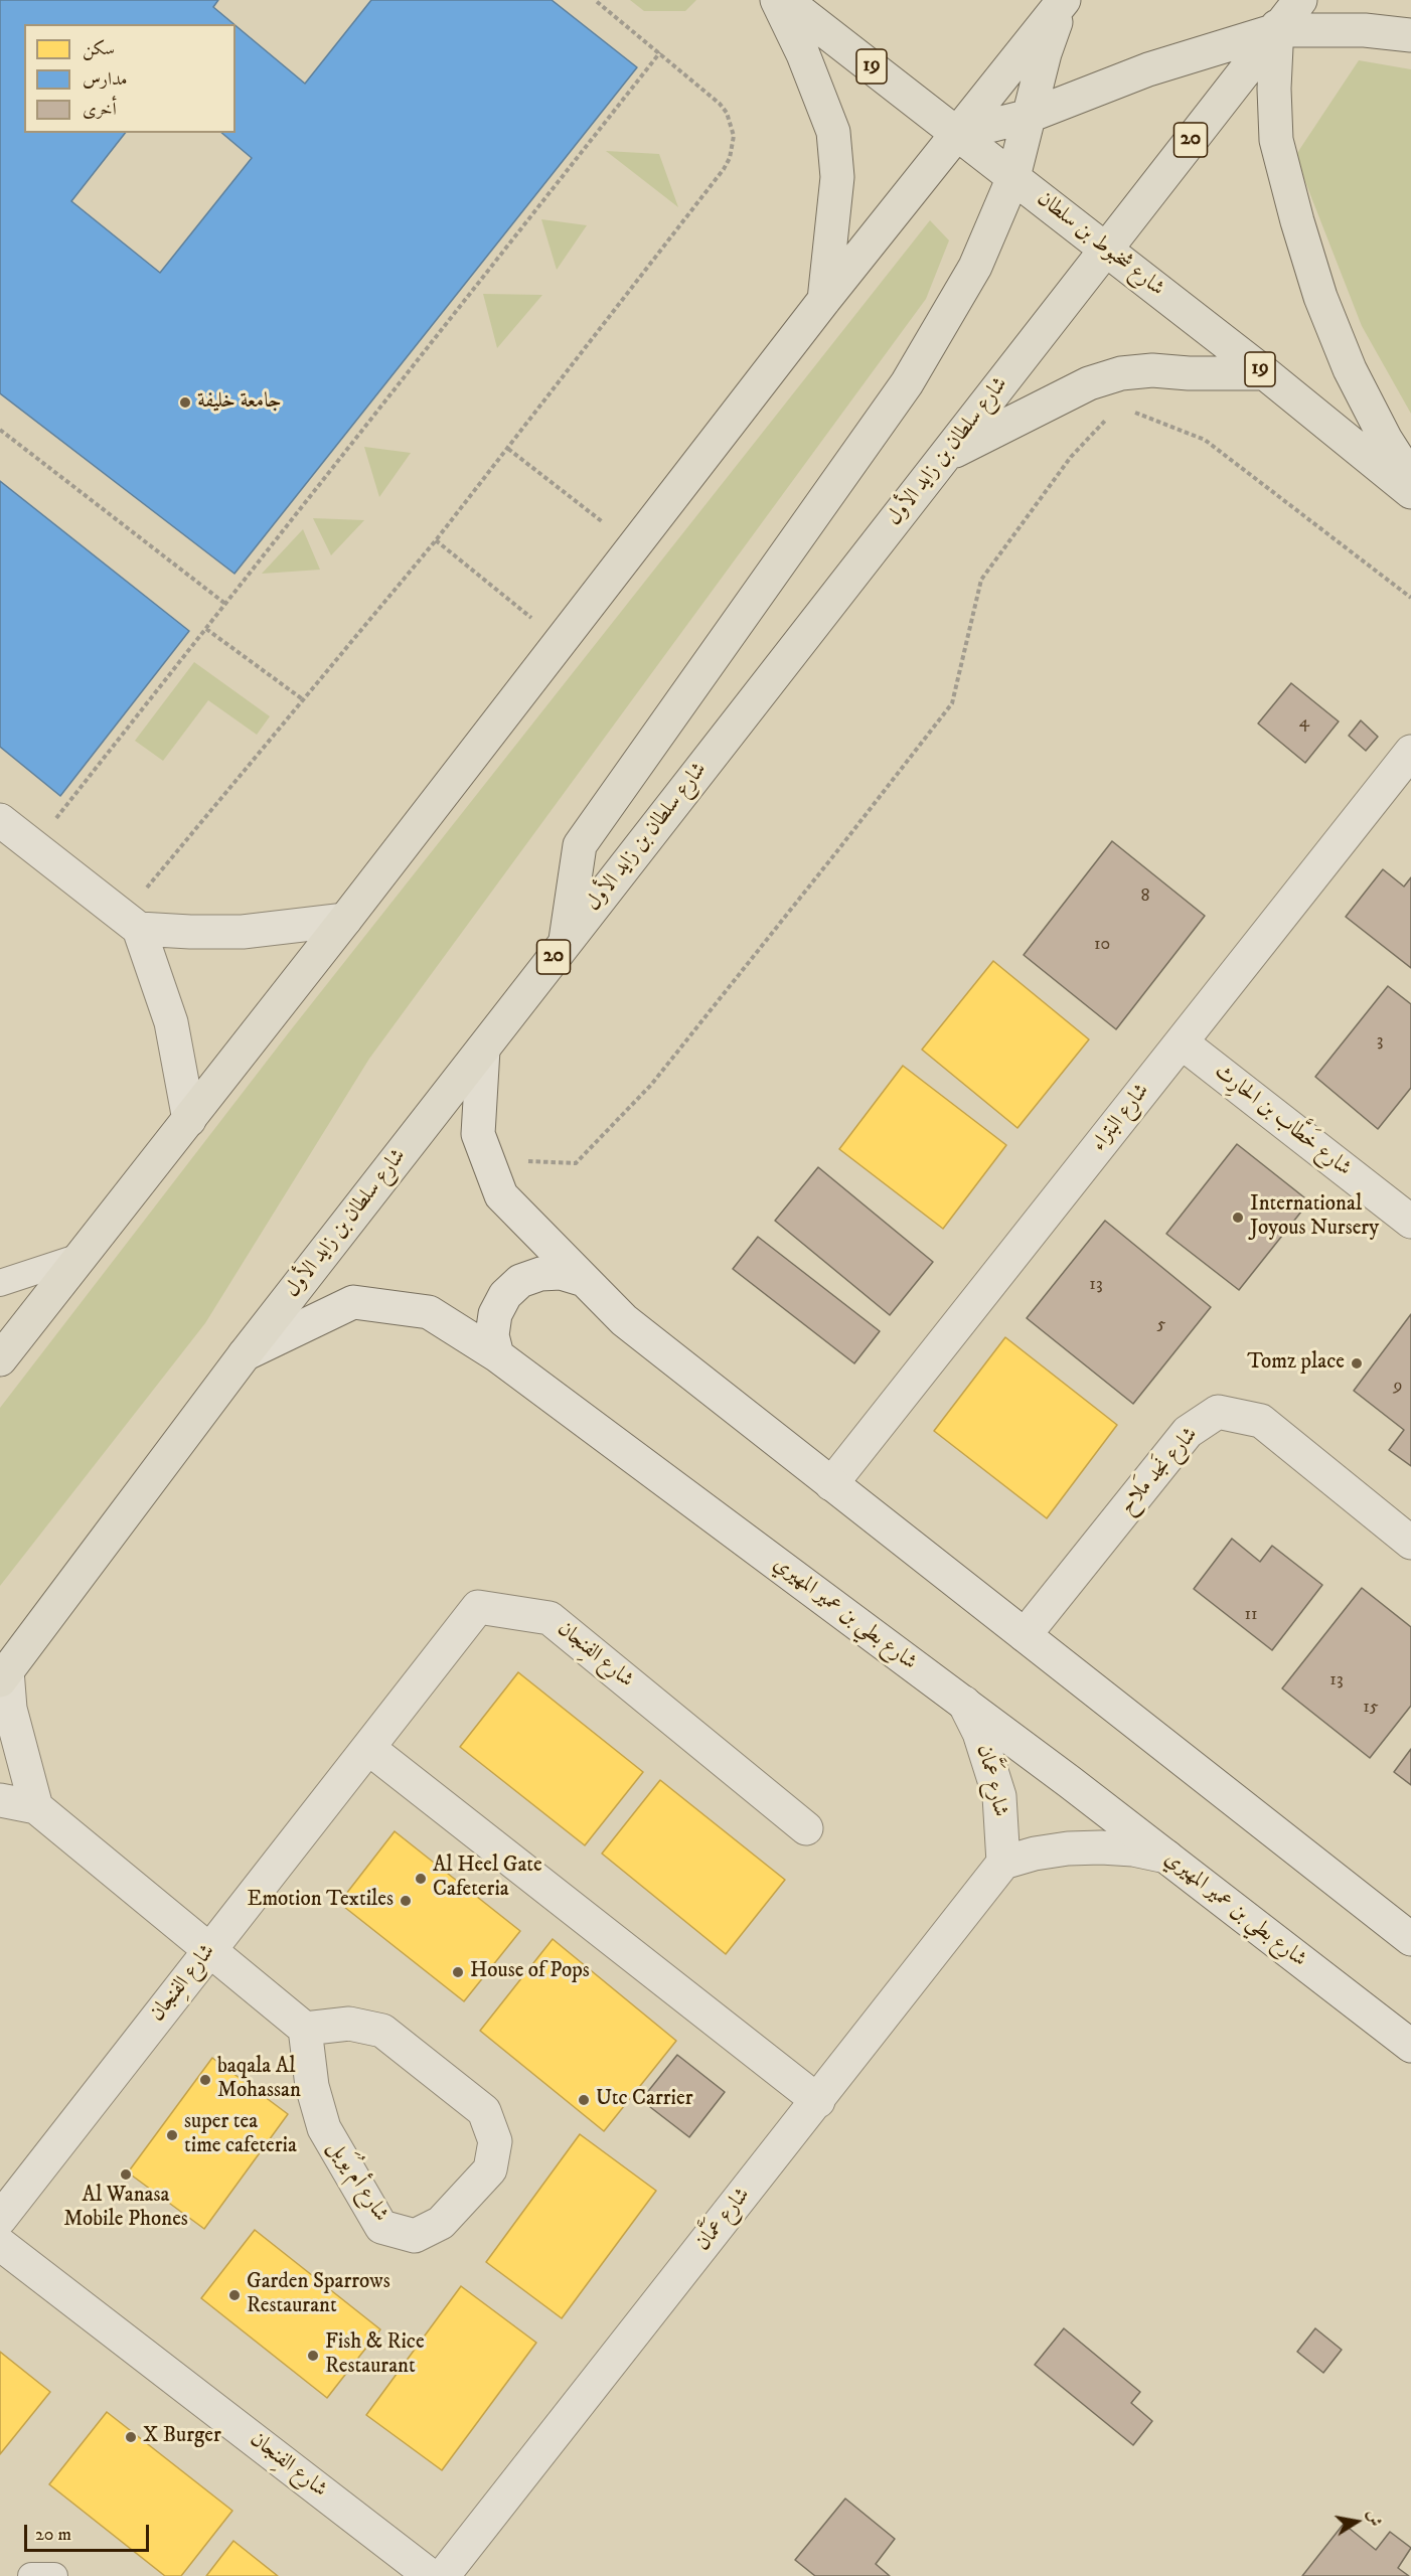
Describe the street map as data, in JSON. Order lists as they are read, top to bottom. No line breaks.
{"streets":{"main road":["19","20","شارع شخبوط بن سلطان","شارع سلطان بن زايد الأول"],"street":["شارع البتراء","شارع خَطَّاب بن الحارِث","شارع نَجد مَلاح","شارع بطي بن عمير المهيري","شارع الفِنجان","شارع عَمَّان","شارع أم يُوَيل"]},"crossings":[["شارع شخبوط بن سلطان","شارع سلطان بن زايد الأول"],["شارع سلطان بن زايد الأول","شارع بطي بن عمير المهيري"],["شارع البتراء","شارع خَطَّاب بن الحارِث"],["شارع بطي بن عمير المهيري","شارع عَمَّان"]],"places":["جامعة خليفة","International Joyous Nursery","Tomz place","Al Heel Gate Cafeteria","Emotion Textiles","House of Pops","baqala Al Mohassan","Utc Carrier","super tea time cafeteria","Al Wanasa Mobile Phones","Garden Sparrows Restaurant","Fish & Rice Restaurant","X Burger"],"house_numbers":["4","8","10","3","13","5","9","11","13","15"],"legend":["سكن","مدارس","أخرى"],"scale_bar":"20 m","north":"right"}
